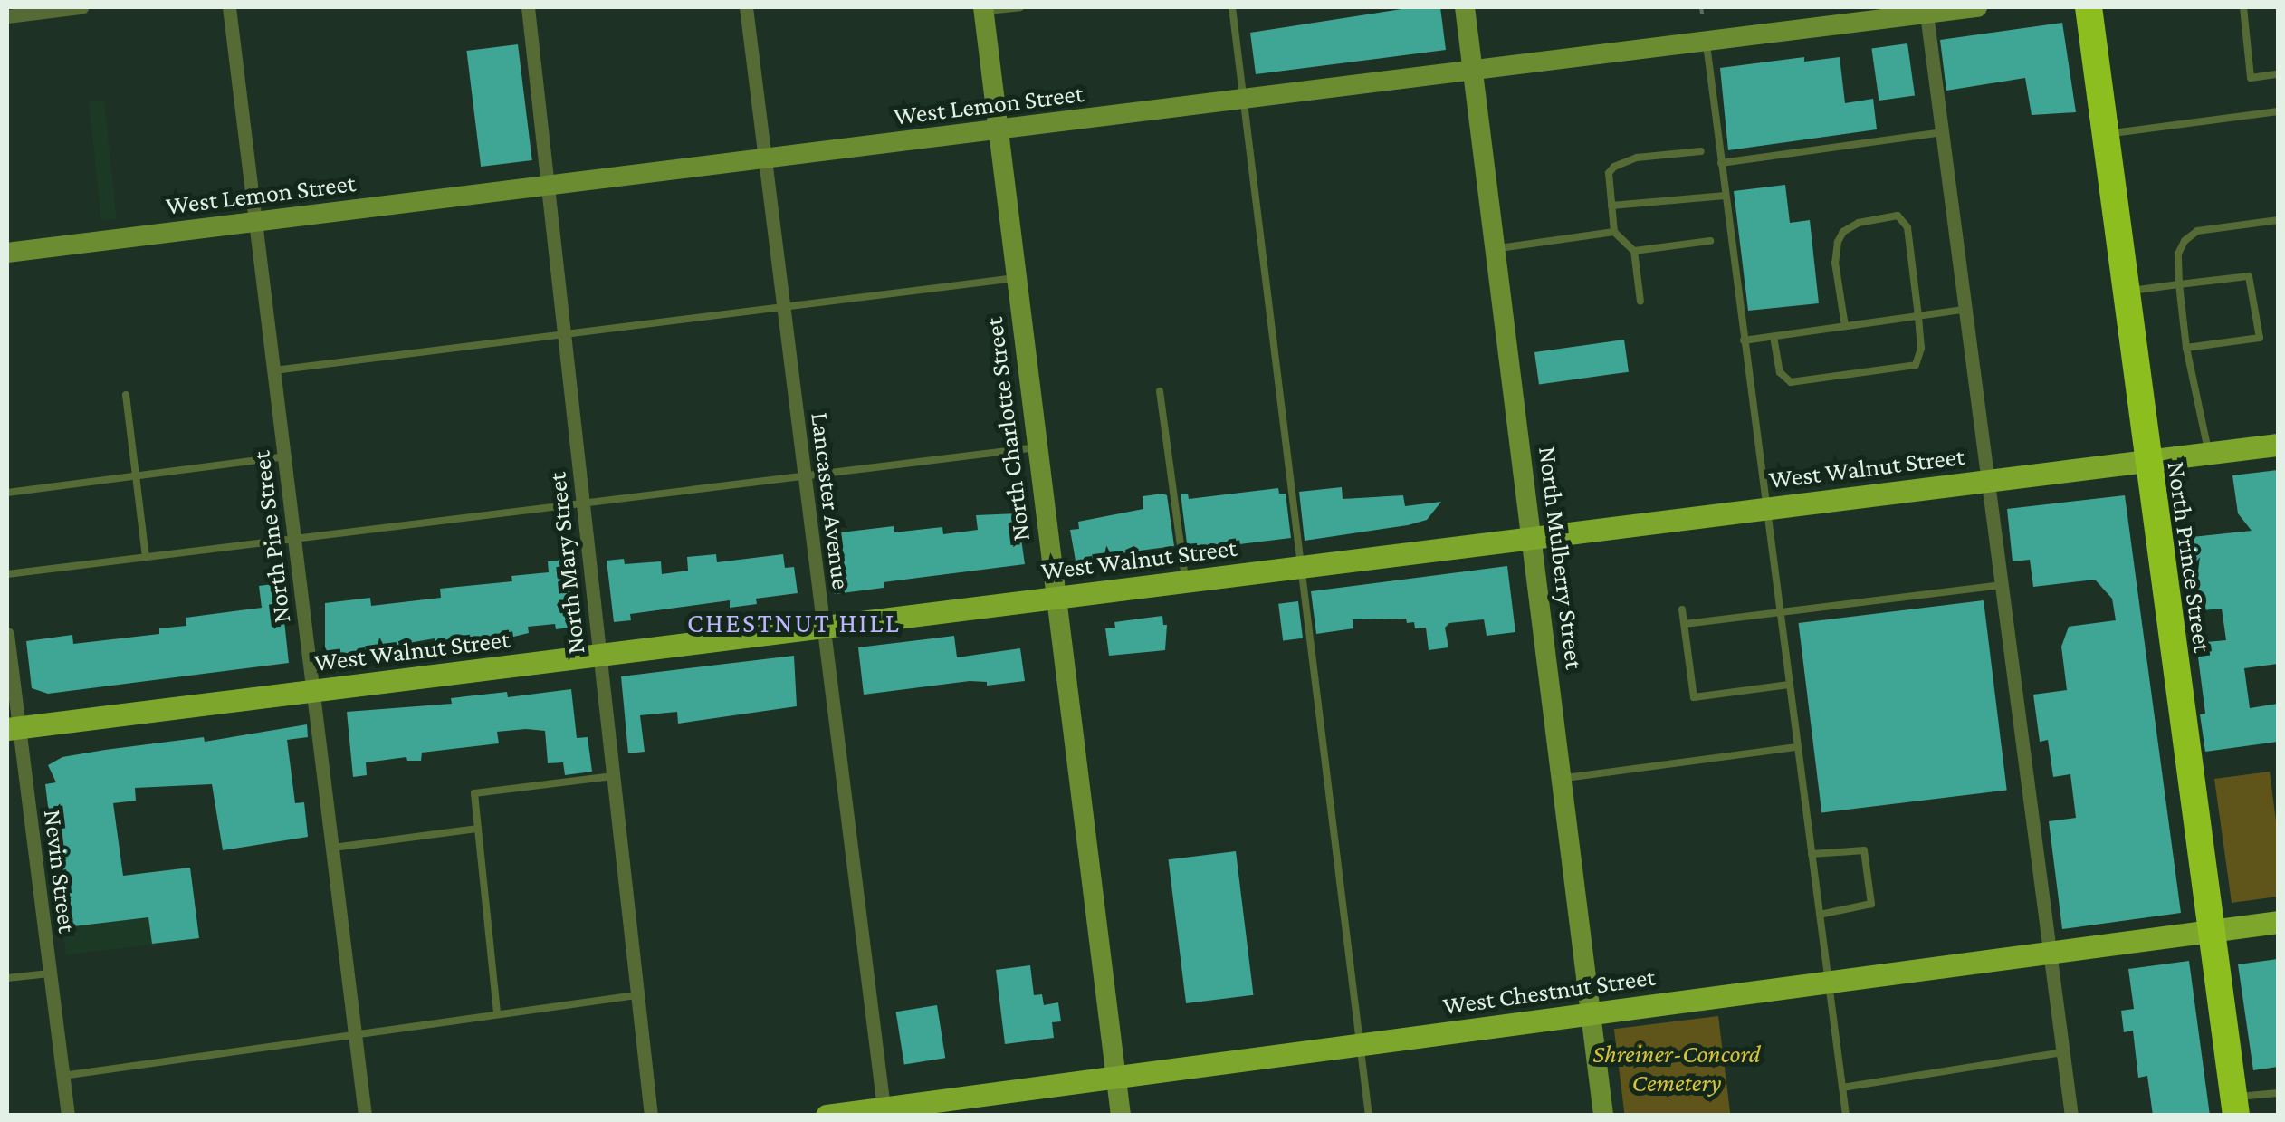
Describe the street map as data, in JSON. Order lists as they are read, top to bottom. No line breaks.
{"streets":{"highway":["North Prince Street"],"main road":["West Walnut Street","West Chestnut Street"],"street":["West Lemon Street","North Charlotte Street","Lancaster Avenue","North Pine Street","North Mulberry Street","North Mary Street","Nevin Street"]},"crossings":[["West Lemon Street","North Charlotte Street"],["West Lemon Street","Lancaster Avenue"],["West Lemon Street","North Pine Street"],["West Lemon Street","North Mulberry Street"],["West Lemon Street","North Mary Street"],["North Charlotte Street","West Walnut Street"],["North Charlotte Street","West Chestnut Street"],["West Walnut Street","Lancaster Avenue"],["West Walnut Street","North Pine Street"],["West Walnut Street","North Prince Street"],["West Walnut Street","North Mulberry Street"],["West Walnut Street","North Mary Street"],["West Walnut Street","Nevin Street"],["Lancaster Avenue","West Chestnut Street"],["North Prince Street","West Chestnut Street"],["North Mulberry Street","West Chestnut Street"]],"districts":["CHESTNUT HILL"],"parks":["Shreiner-Concord Cemetery"]}
